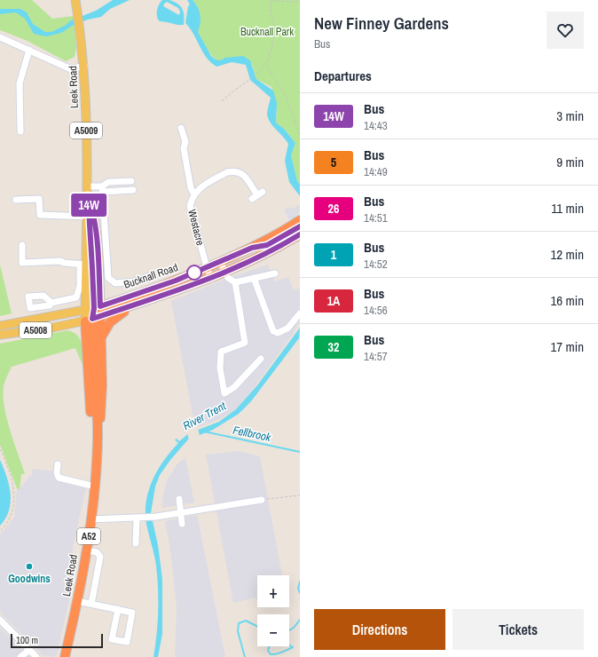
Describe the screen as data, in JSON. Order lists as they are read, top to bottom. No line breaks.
{"streets":{"highway":["Leek Road","Bucknall Road","A52"],"main road":["A5009","A5008"],"street":["Westacre"]},"crossings":[["Leek Road","A5009"],["Leek Road","Bucknall Road"],["Leek Road","A5008"],["A5009","Bucknall Road"],["Westacre","Bucknall Road"],["Bucknall Road","A5008"]],"water":["River Trent","Fellbrook"],"parks":["Bucknall Park"],"places":["Goodwins"],"lines":["bus line 14W"],"scale_bar":"100 m","page":{"on_map":"14W","heading":[["New Finney Gardens","Bus"],"Departures"],"list":[{"mark":"14W","name":"Bus","note":"14:43","value":"3 min"},{"mark":"5","name":"Bus","note":"14:49","value":"9 min"},{"mark":"26","name":"Bus","note":"14:51","value":"11 min"},{"mark":"1","name":"Bus","note":"14:52","value":"12 min"},{"mark":"1A","name":"Bus","note":"14:56","value":"16 min"},{"mark":"32","name":"Bus","note":"14:57","value":"17 min"}],"map_buttons":["+","−"],"buttons":["Directions","Tickets"],"scale":"100 m"}}
